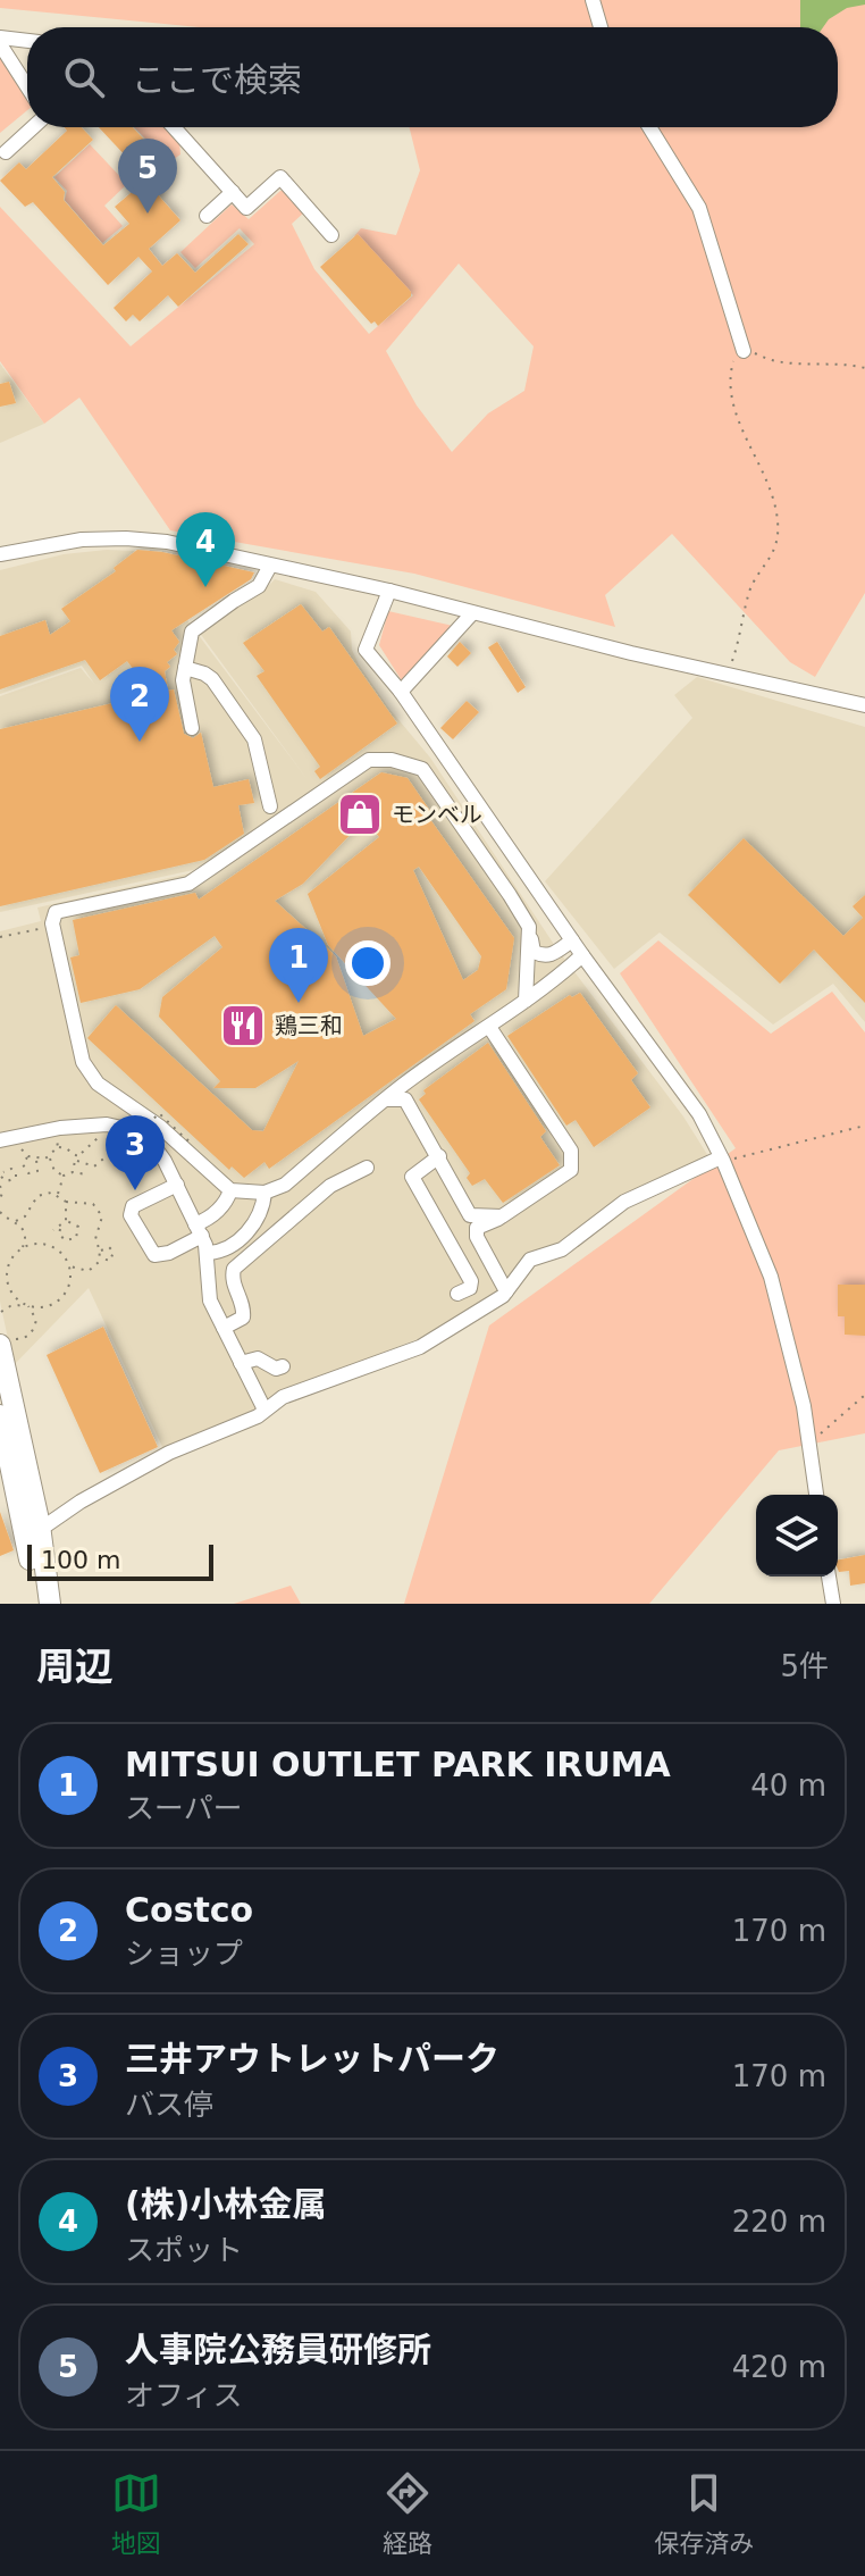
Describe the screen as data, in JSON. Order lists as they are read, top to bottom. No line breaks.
{"places":{"shop":["モンベル"],"restaurant":["鶏三和"]},"scale_bar":"100 m","page":{"search":"ここで検索","pins":["5","4","2","1","3"],"scale":"100 m","heading":["周辺","5件"],"list":[{"mark":"1","name":"MITSUI OUTLET PARK IRUMA","note":"スーパー","value":"40 m"},{"mark":"2","name":"Costco","note":"ショップ","value":"170 m"},{"mark":"3","name":"三井アウトレットパーク","note":"バス停","value":"170 m"},{"mark":"4","name":"(株)小林金属","note":"スポット","value":"220 m"},{"mark":"5","name":"人事院公務員研修所","note":"オフィス","value":"420 m"}],"nav":["地図","経路","保存済み"]}}
